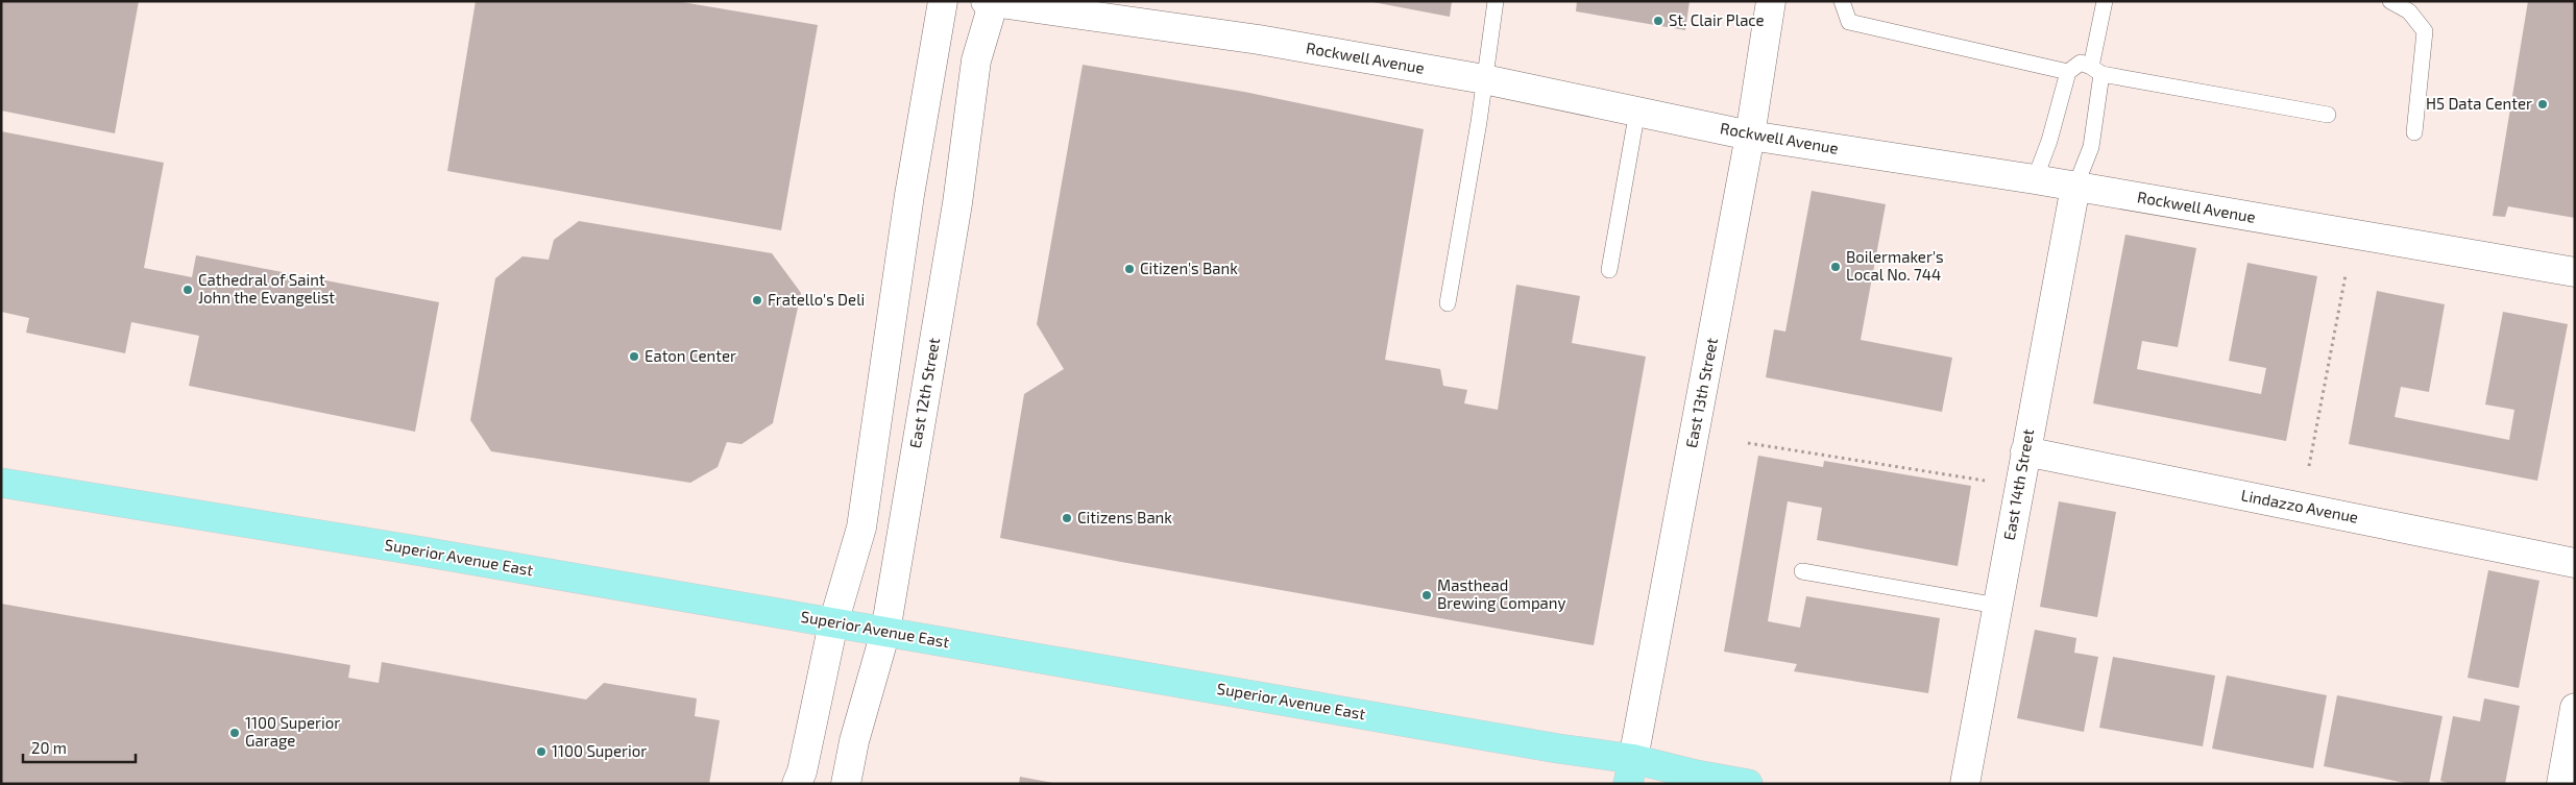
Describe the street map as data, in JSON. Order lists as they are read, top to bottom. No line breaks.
{"streets":{"main road":["Superior Avenue East"],"street":["Rockwell Avenue","East 12th Street","East 13th Street","East 14th Street","Lindazzo Avenue"]},"crossings":[["Rockwell Avenue","East 12th Street"],["Rockwell Avenue","East 13th Street"],["Rockwell Avenue","East 14th Street"],["East 12th Street","Superior Avenue East"],["East 13th Street","Superior Avenue East"],["East 14th Street","Lindazzo Avenue"]],"places":["St. Clair Place","H5 Data Center","Boilermaker's Local No. 744","Citizen's Bank","Cathedral of Saint John the Evangelist","Fratello's Deli","Eaton Center","Citizens Bank","Masthead Brewing Company","1100 Superior Garage","1100 Superior"],"scale_bar":"20 m"}
